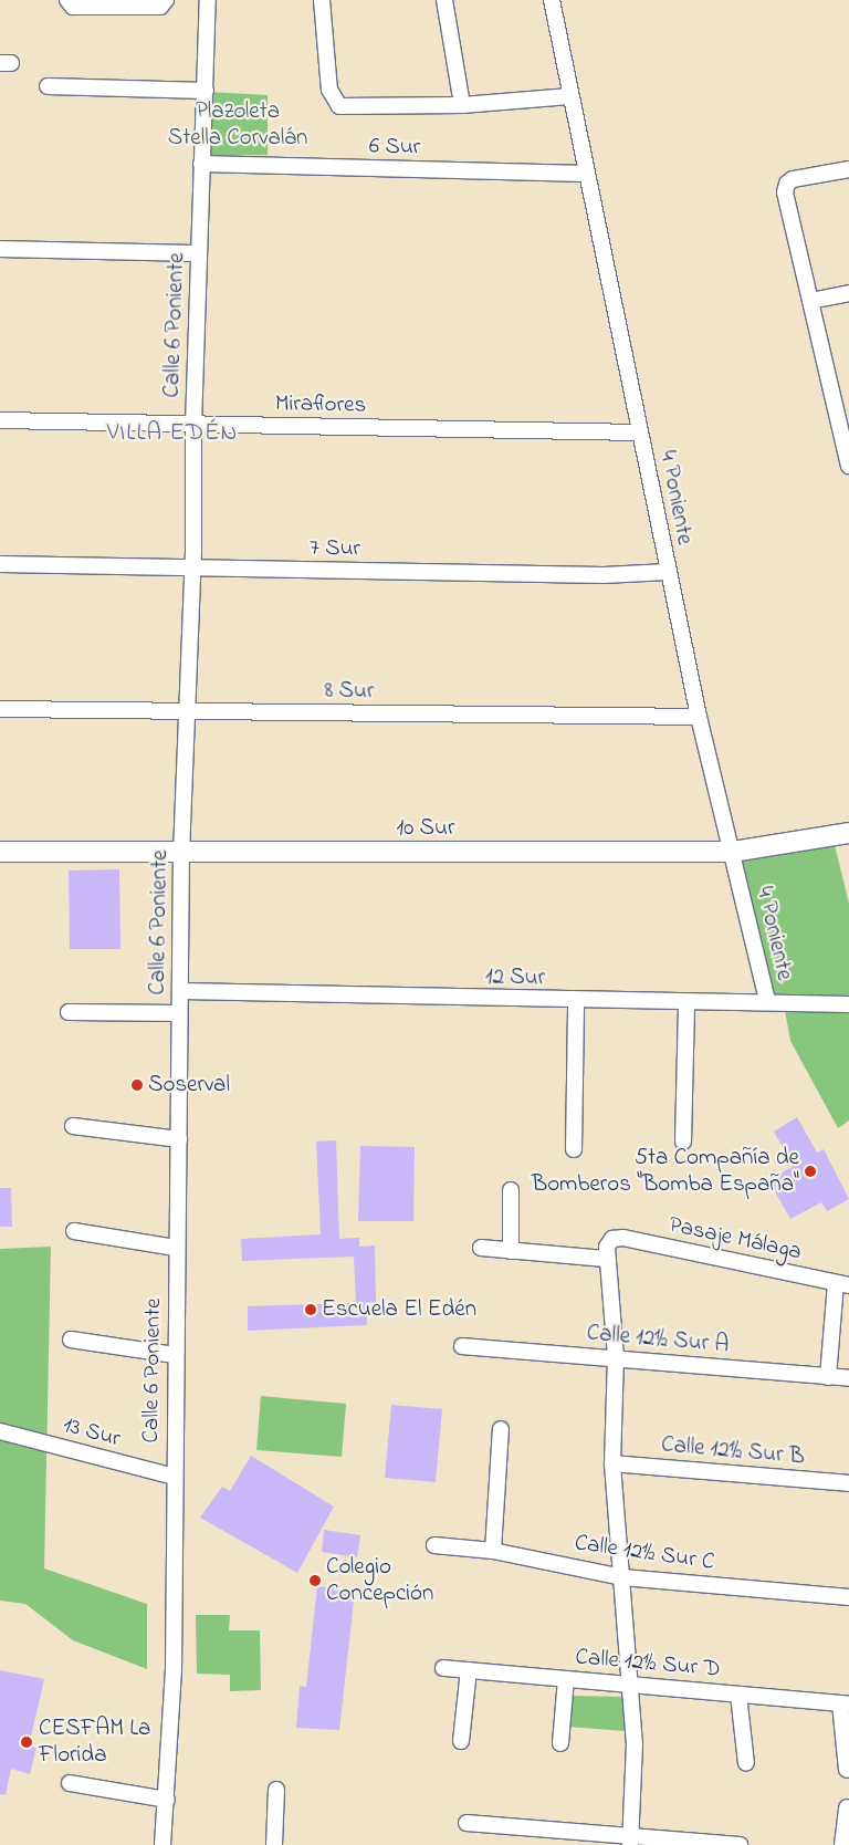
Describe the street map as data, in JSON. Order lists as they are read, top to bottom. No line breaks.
{"streets":{"street":["6 Sur","Calle 6 Poniente","Miraflores","4 Poniente","7 Sur","8 Sur","10 Sur","12 Sur","Pasaje Málaga","Calle 12½ Sur A","13 Sur","Calle 12½ Sur B","Calle 12½ Sur C","Calle 12½ Sur D"]},"crossings":[["6 Sur","Calle 6 Poniente"],["6 Sur","4 Poniente"],["Calle 6 Poniente","Miraflores"],["Calle 6 Poniente","7 Sur"],["Calle 6 Poniente","8 Sur"],["Calle 6 Poniente","10 Sur"],["Calle 6 Poniente","12 Sur"],["Calle 6 Poniente","13 Sur"],["Miraflores","4 Poniente"],["4 Poniente","7 Sur"],["4 Poniente","8 Sur"],["4 Poniente","10 Sur"],["4 Poniente","12 Sur"]],"districts":["VILLA EDÉN"],"parks":["Plazoleta Stella Corvalán"],"places":["Soserval","5ta Compañía de Bomberos \"Bomba España\"","Escuela El Edén","Colegio Concepción","CESFAM La Florida"]}
